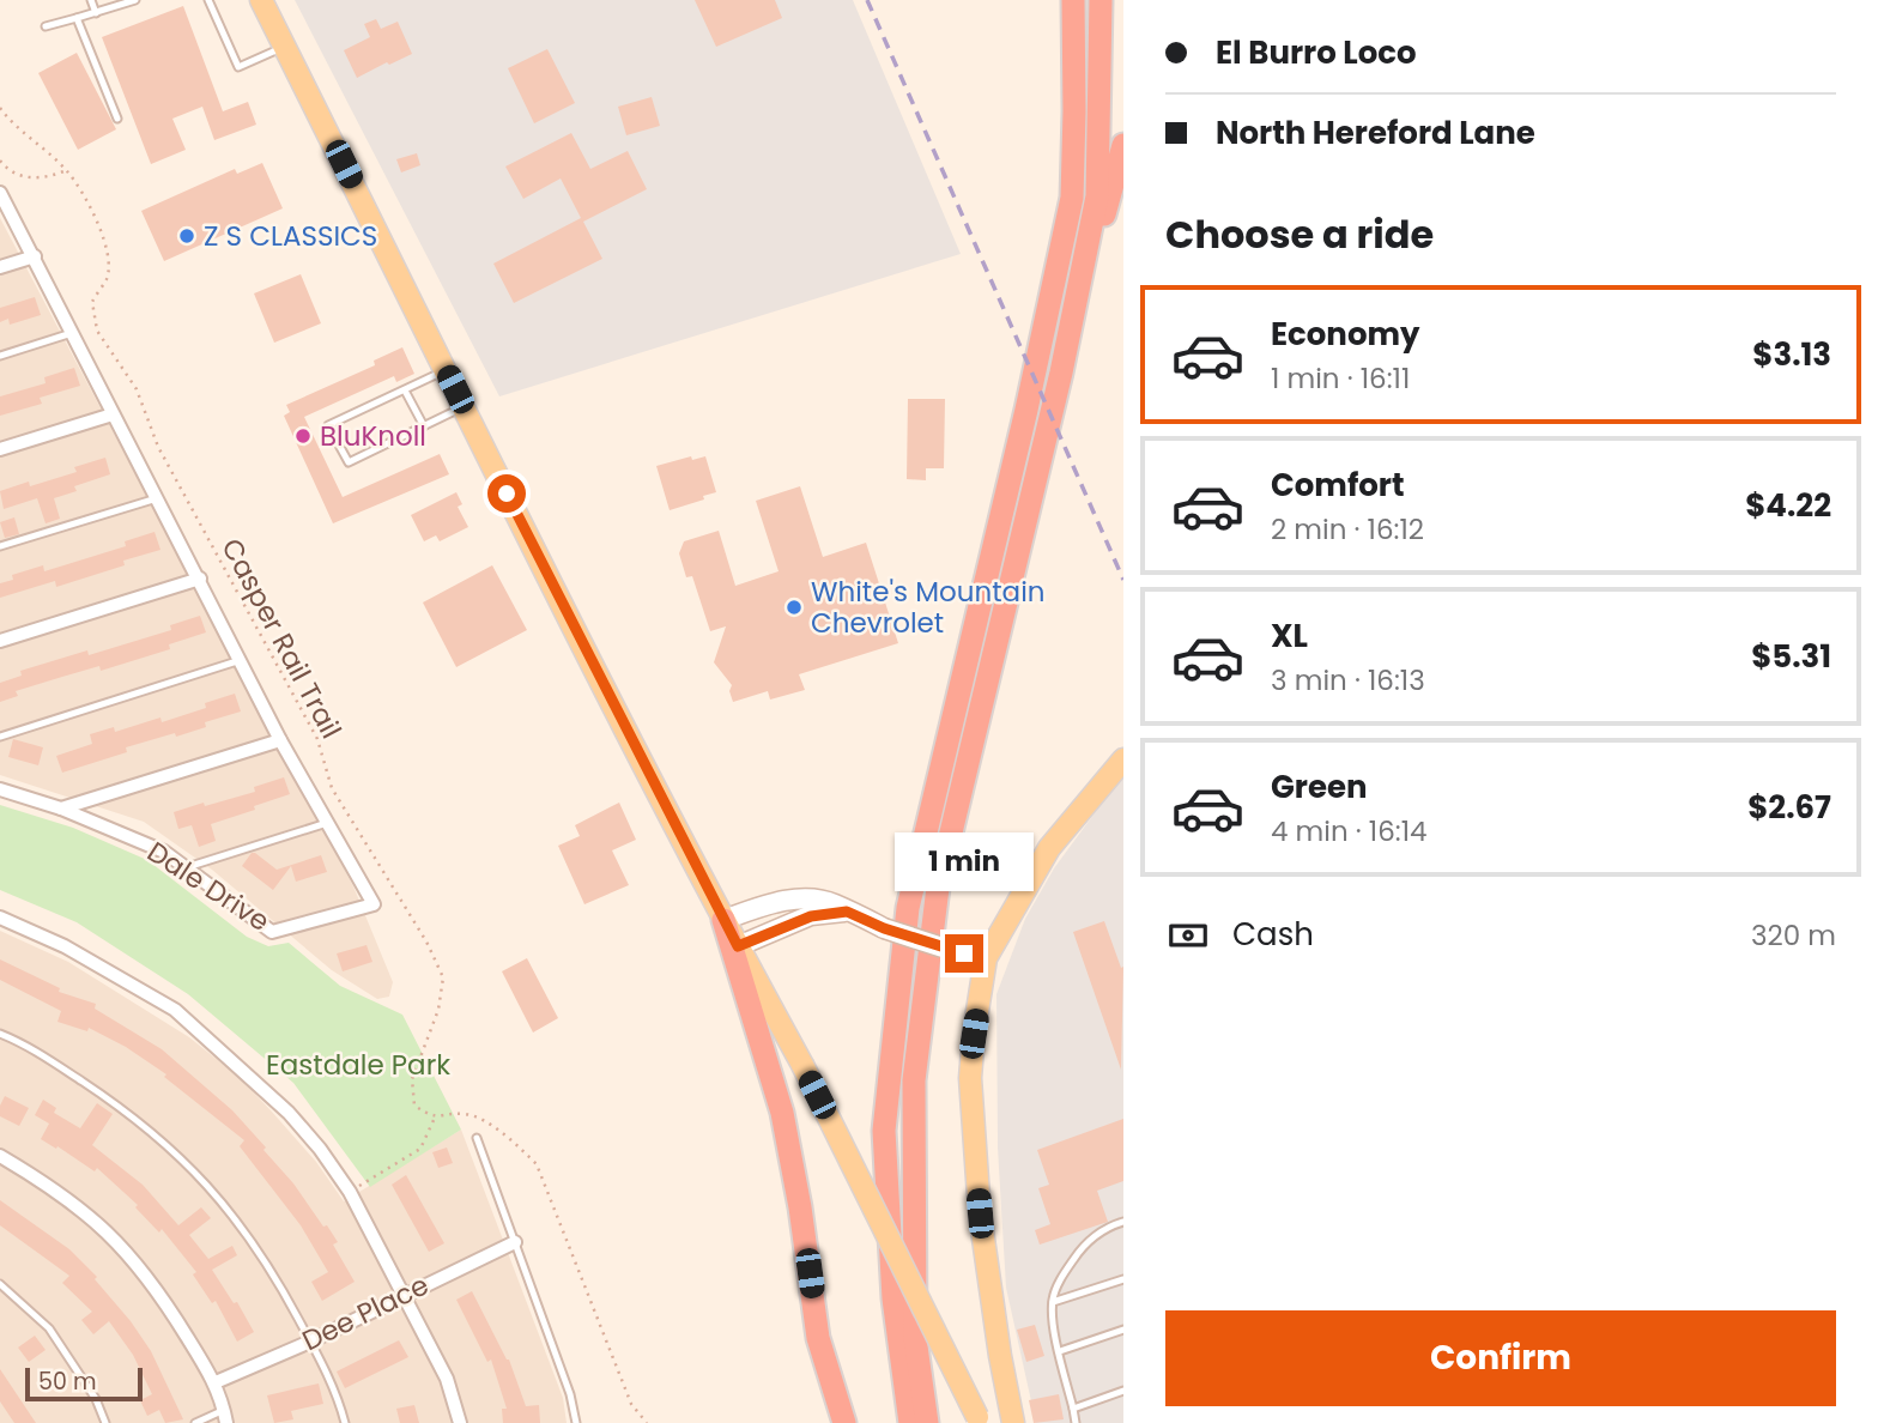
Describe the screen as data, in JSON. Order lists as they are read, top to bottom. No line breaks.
{"streets":{"street":["Dale Drive","Dee Place"],"path":["Casper Rail Trail"]},"parks":["Eastdale Park"],"places":["Z S CLASSICS","BluKnoll","White's Mountain Chevrolet"],"scale_bar":"50 m","page":{"banner":["El Burro Loco","North Hereford Lane"],"heading":"Choose a ride","list":[{"name":"Economy","note":"1 min · 16:11","value":"$3.13"},{"name":"Comfort","note":"2 min · 16:12","value":"$4.22"},{"name":"XL","note":"3 min · 16:13","value":"$5.31"},{"name":"Green","note":"4 min · 16:14","value":"$2.67"}],"bubble":"1 min","pay":["Cash","320 m"],"buttons":"Confirm","scale":"50 m"}}
